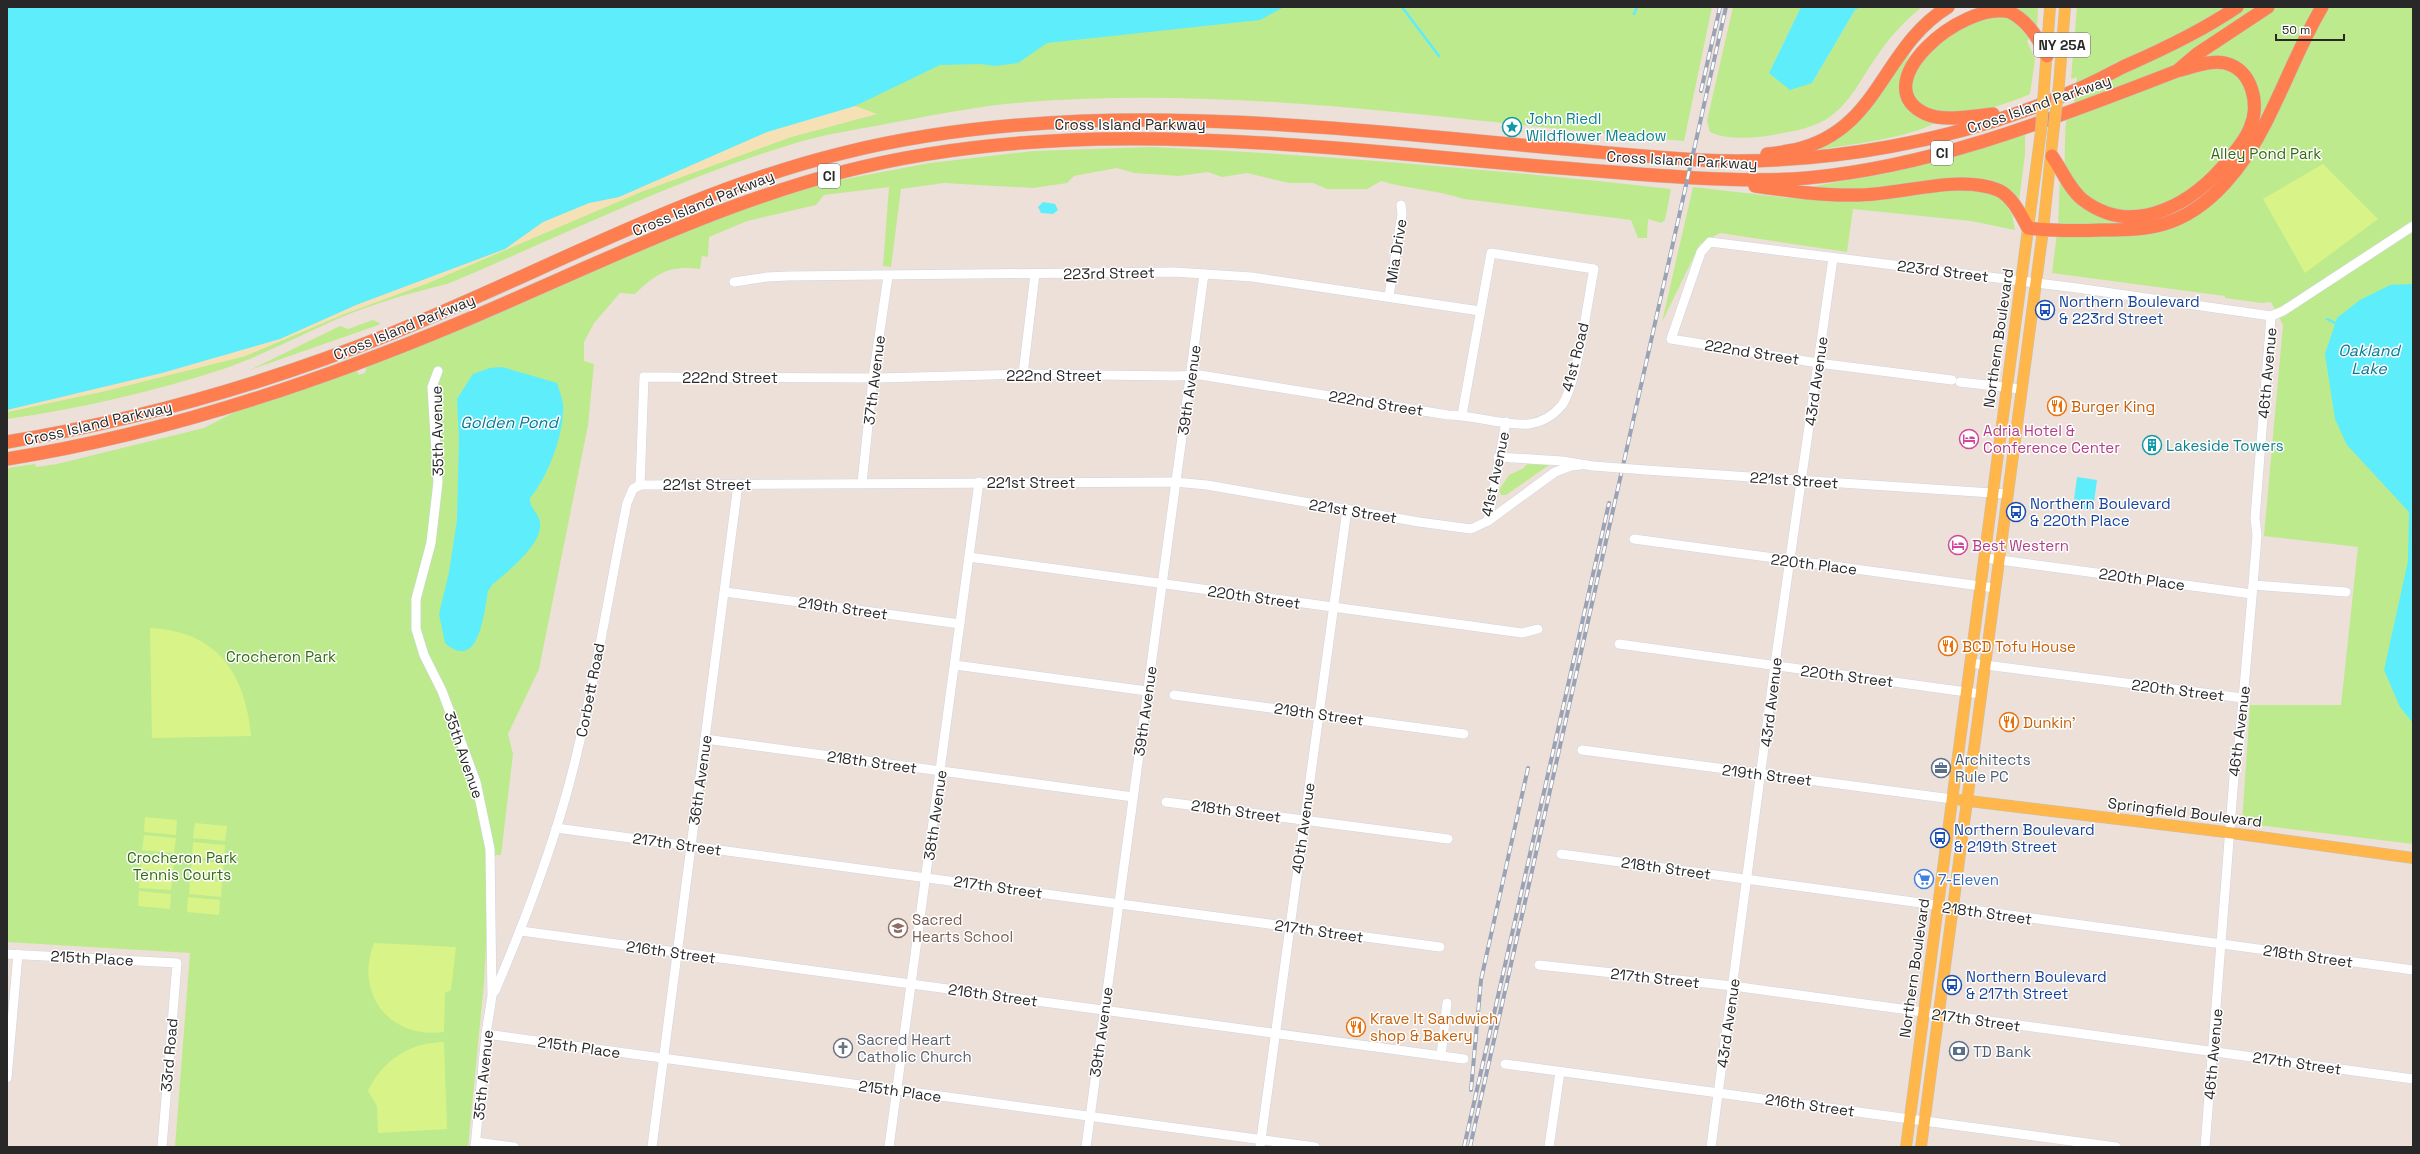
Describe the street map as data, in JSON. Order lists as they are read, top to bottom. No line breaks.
{"streets":{"highway":["Cross Island Parkway","CI"],"main road":["NY 25A","Northern Boulevard","Springfield Boulevard"],"street":["Mia Drive","223rd Street","222nd Street","41st Road","46th Avenue","37th Avenue","43rd Avenue","39th Avenue","35th Avenue","41st Avenue","221st Street","220th Place","220th Street","219th Street","Corbett Road","218th Street","36th Avenue","38th Avenue","40th Avenue","217th Street","216th Street","215th Place","33rd Road"]},"crossings":[["Mia Drive","223rd Street"],["223rd Street","Northern Boulevard"],["223rd Street","222nd Street"],["223rd Street","41st Road"],["223rd Street","46th Avenue"],["223rd Street","37th Avenue"],["223rd Street","43rd Avenue"],["223rd Street","39th Avenue"],["Northern Boulevard","222nd Street"],["Northern Boulevard","221st Street"],["Northern Boulevard","220th Place"],["Northern Boulevard","220th Street"],["Northern Boulevard","219th Street"],["Northern Boulevard","218th Street"],["Northern Boulevard","Springfield Boulevard"],["Northern Boulevard","217th Street"],["Northern Boulevard","216th Street"],["222nd Street","37th Avenue"],["222nd Street","43rd Avenue"],["222nd Street","39th Avenue"],["222nd Street","41st Avenue"],["222nd Street","221st Street"],["222nd Street","Corbett Road"],["41st Road","41st Avenue"],["46th Avenue","220th Place"],["46th Avenue","220th Street"],["46th Avenue","218th Street"],["46th Avenue","Springfield Boulevard"],["46th Avenue","217th Street"],["37th Avenue","221st Street"],["43rd Avenue","221st Street"],["43rd Avenue","220th Place"],["43rd Avenue","220th Street"],["43rd Avenue","219th Street"],["43rd Avenue","218th Street"],["43rd Avenue","217th Street"],["43rd Avenue","216th Street"],["39th Avenue","221st Street"],["39th Avenue","220th Street"],["39th Avenue","218th Street"],["39th Avenue","217th Street"],["39th Avenue","216th Street"],["39th Avenue","215th Place"],["35th Avenue","Corbett Road"],["35th Avenue","215th Place"],["41st Avenue","221st Street"],["221st Street","Corbett Road"],["221st Street","36th Avenue"],["221st Street","38th Avenue"],["221st Street","40th Avenue"],["220th Street","38th Avenue"],["220th Street","40th Avenue"],["219th Street","36th Avenue"],["219th Street","Springfield Boulevard"],["219th Street","38th Avenue"],["219th Street","40th Avenue"],["Corbett Road","217th Street"],["Corbett Road","216th Street"],["218th Street","36th Avenue"],["218th Street","38th Avenue"],["218th Street","40th Avenue"],["36th Avenue","217th Street"],["36th Avenue","216th Street"],["36th Avenue","215th Place"],["38th Avenue","217th Street"],["38th Avenue","216th Street"],["38th Avenue","215th Place"],["40th Avenue","217th Street"],["40th Avenue","216th Street"],["40th Avenue","215th Place"],["215th Place","33rd Road"]],"water":["Oakland Lake","Golden Pond"],"parks":["Alley Pond Park","Crocheron Park","Crocheron Park Tennis Courts"],"places":{"place":["John Riedl Wildflower Meadow"],"bus stop":["Northern Boulevard & 223rd Street","Northern Boulevard & 220th Place","Northern Boulevard & 219th Street","Northern Boulevard & 217th Street"],"restaurant":["Burger King","BCD Tofu House","Dunkin'","Krave It Sandwich shop & Bakery"],"hotel":["Adria Hotel & Conference Center","Best Western"],"building":["Lakeside Towers"],"office":["Architects Rule PC"],"supermarket":["7-Eleven"],"school or university":["Sacred Hearts School"],"church":["Sacred Heart Catholic Church"],"bank":["TD Bank"]},"scale_bar":"50 m"}
